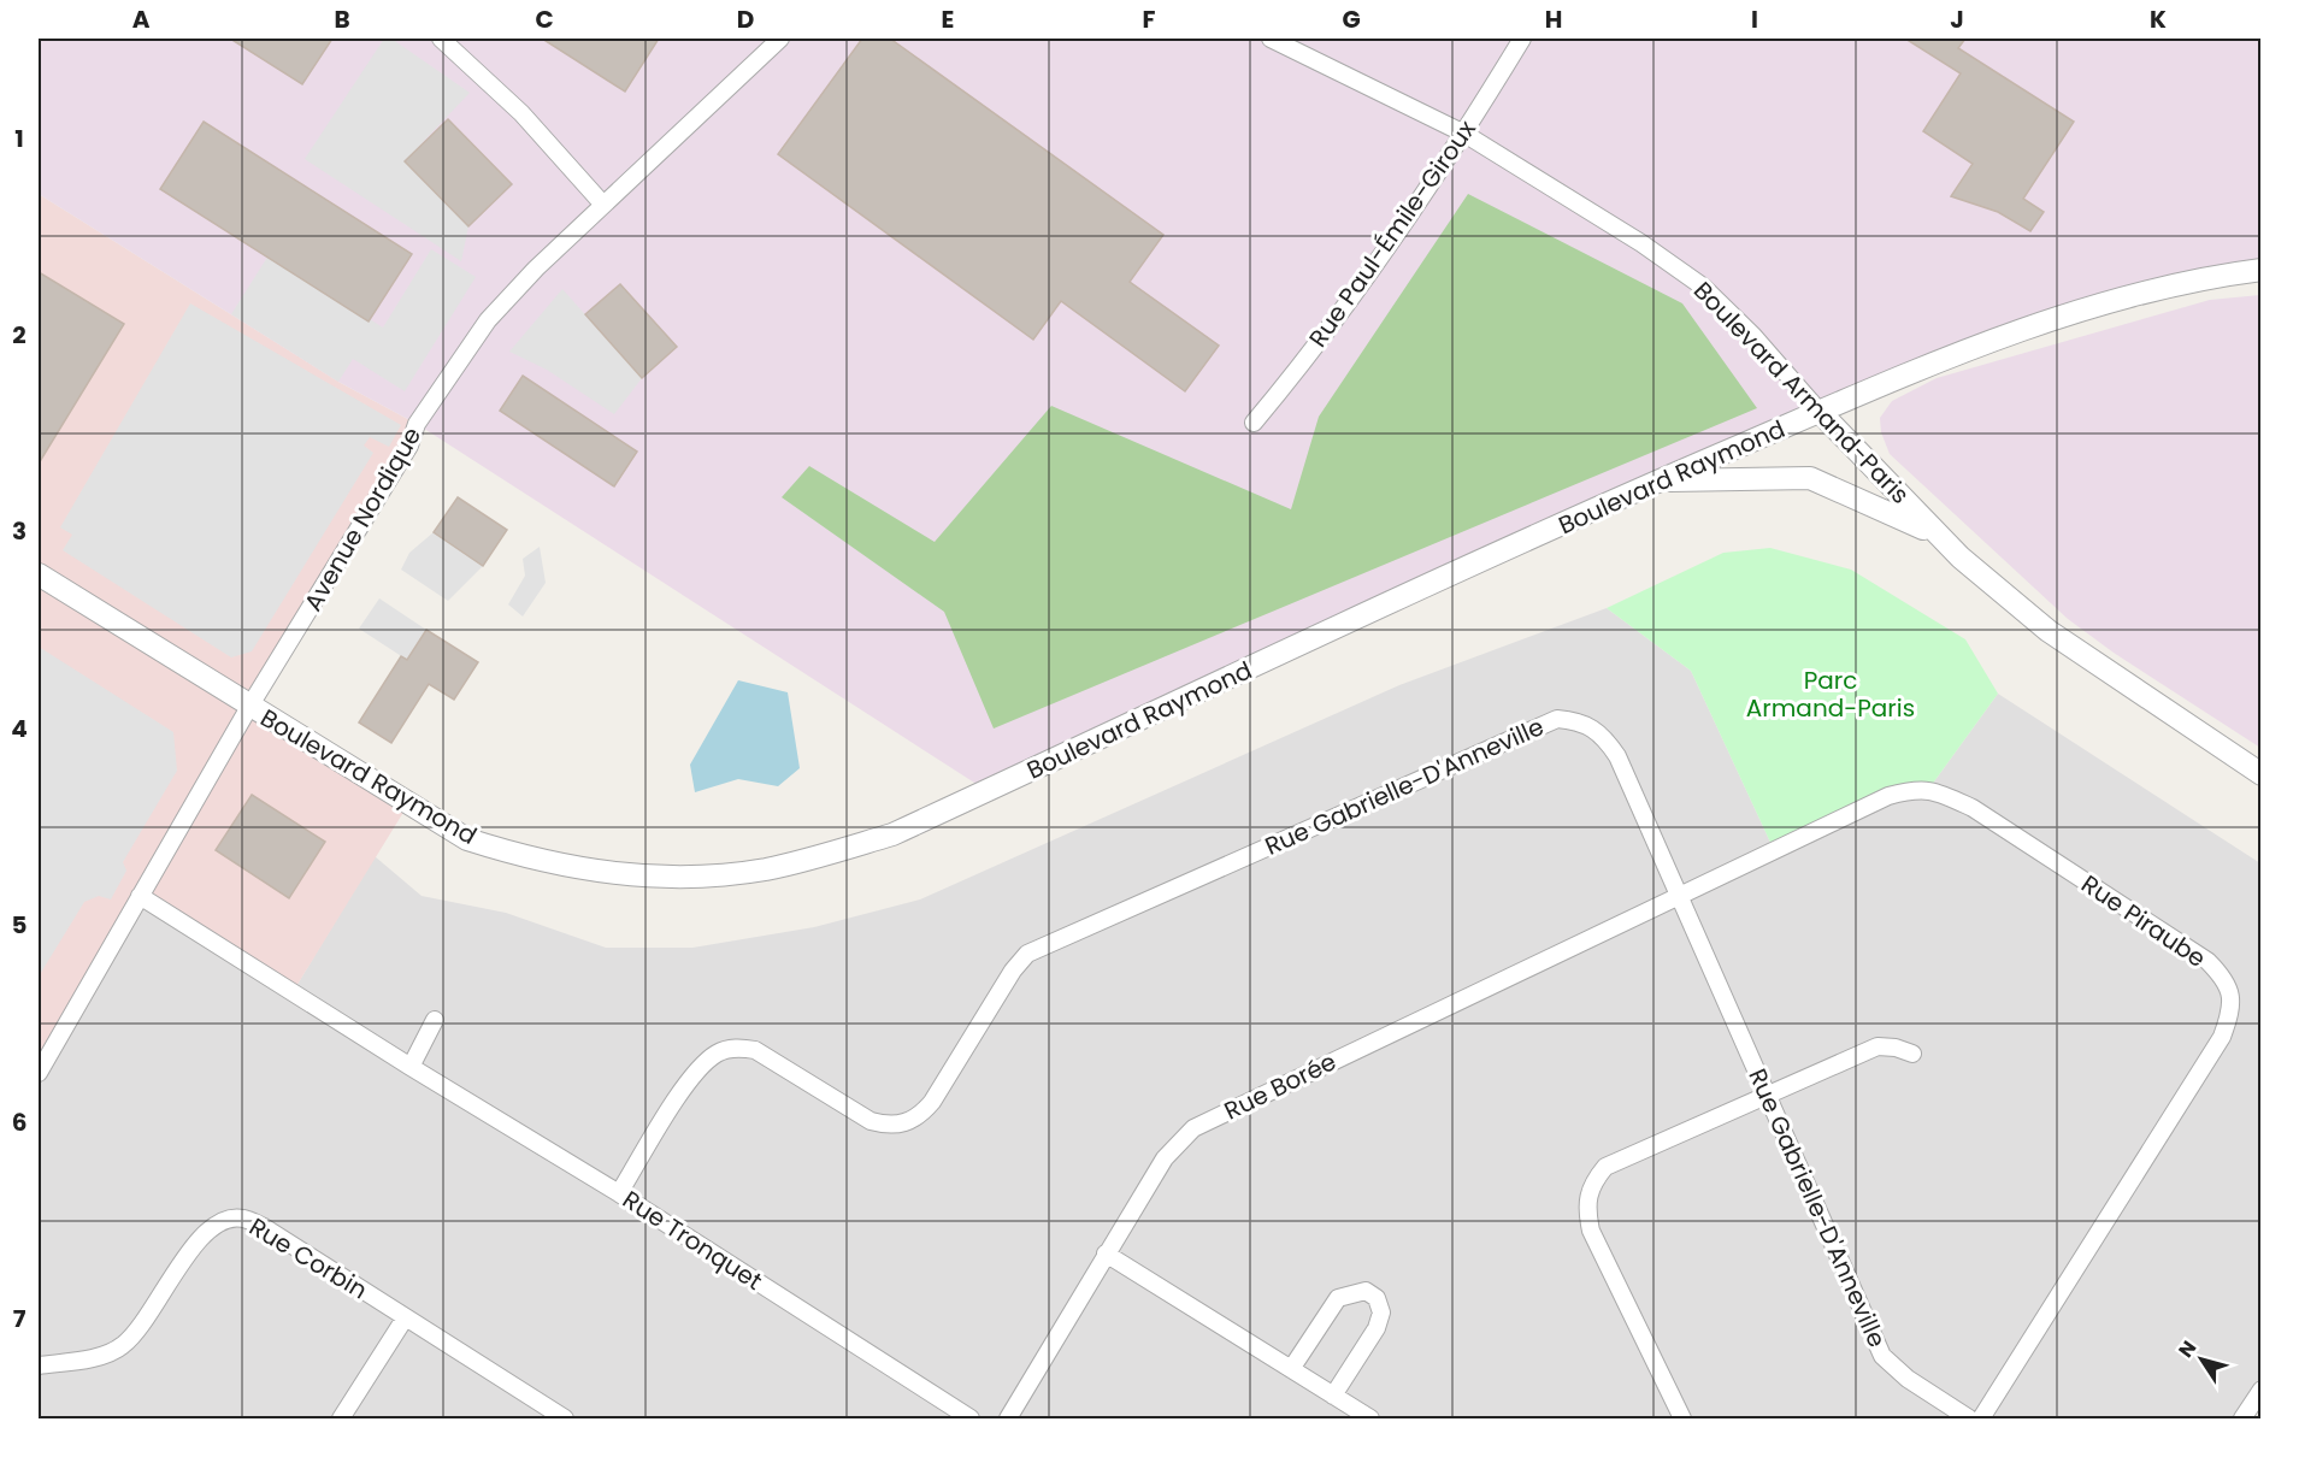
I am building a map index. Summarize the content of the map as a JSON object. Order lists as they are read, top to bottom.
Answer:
{
  "streets": {
    "street": [
      "Rue Paul-Émile-Giroux",
      "Boulevard Armand-Paris",
      "Boulevard Raymond",
      "Avenue Nordique",
      "Rue Gabrielle-D'Anneville",
      "Rue Piraube",
      "Rue Borée",
      "Rue Tronquet",
      "Rue Corbin"
    ]
  },
  "crossings": [
    ["Rue Paul-Émile-Giroux", "Boulevard Armand-Paris"],
    ["Boulevard Armand-Paris", "Boulevard Raymond"],
    ["Boulevard Raymond", "Avenue Nordique"],
    ["Avenue Nordique", "Rue Tronquet"],
    ["Rue Gabrielle-D'Anneville", "Rue Piraube"],
    ["Rue Gabrielle-D'Anneville", "Rue Borée"],
    ["Rue Gabrielle-D'Anneville", "Rue Tronquet"],
    ["Rue Piraube", "Rue Borée"]
  ],
  "parks": ["Parc Armand-Paris"],
  "north": "top left",
  "grid": {
    "columns": [
      "A",
      "B",
      "C",
      "D",
      "E",
      "F",
      "G",
      "H",
      "I",
      "J",
      "K"
    ],
    "rows": [
      "1",
      "2",
      "3",
      "4",
      "5",
      "6",
      "7"
    ]
  }
}
